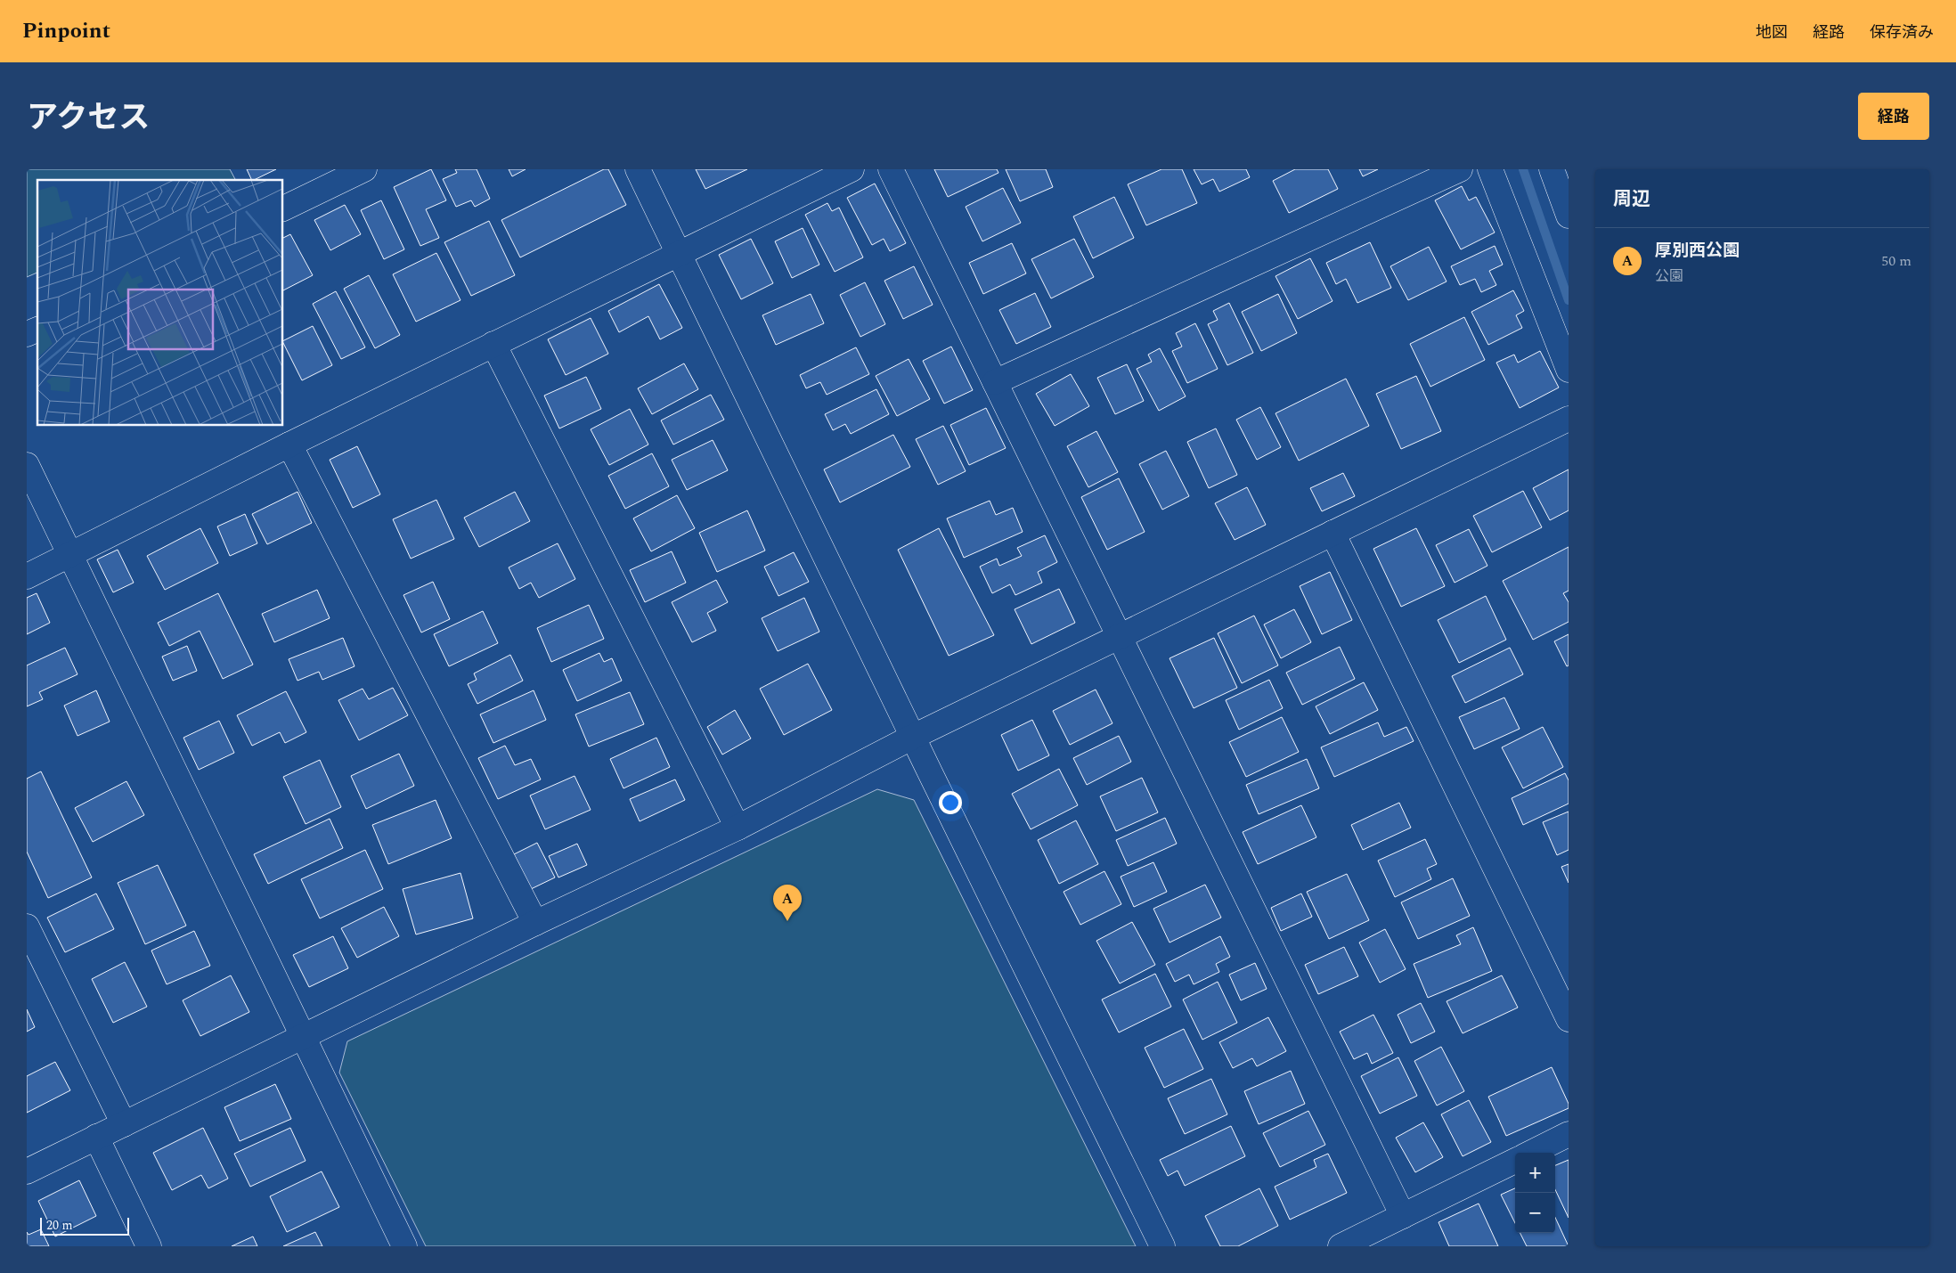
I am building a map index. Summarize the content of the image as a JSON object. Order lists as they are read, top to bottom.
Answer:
{
  "scale_bar": "20 m",
  "page": {
    "header": "Pinpoint",
    "nav": ["地図", "経路", "保存済み"],
    "title": "アクセス",
    "buttons": "経路",
    "heading": "周辺",
    "list": [
      {
        "mark": "A",
        "name": "厚別西公園",
        "note": "公園",
        "value": "50 m"
      }
    ],
    "pins": "A",
    "map_buttons": ["+", "−"],
    "scale": "20 m"
  }
}
